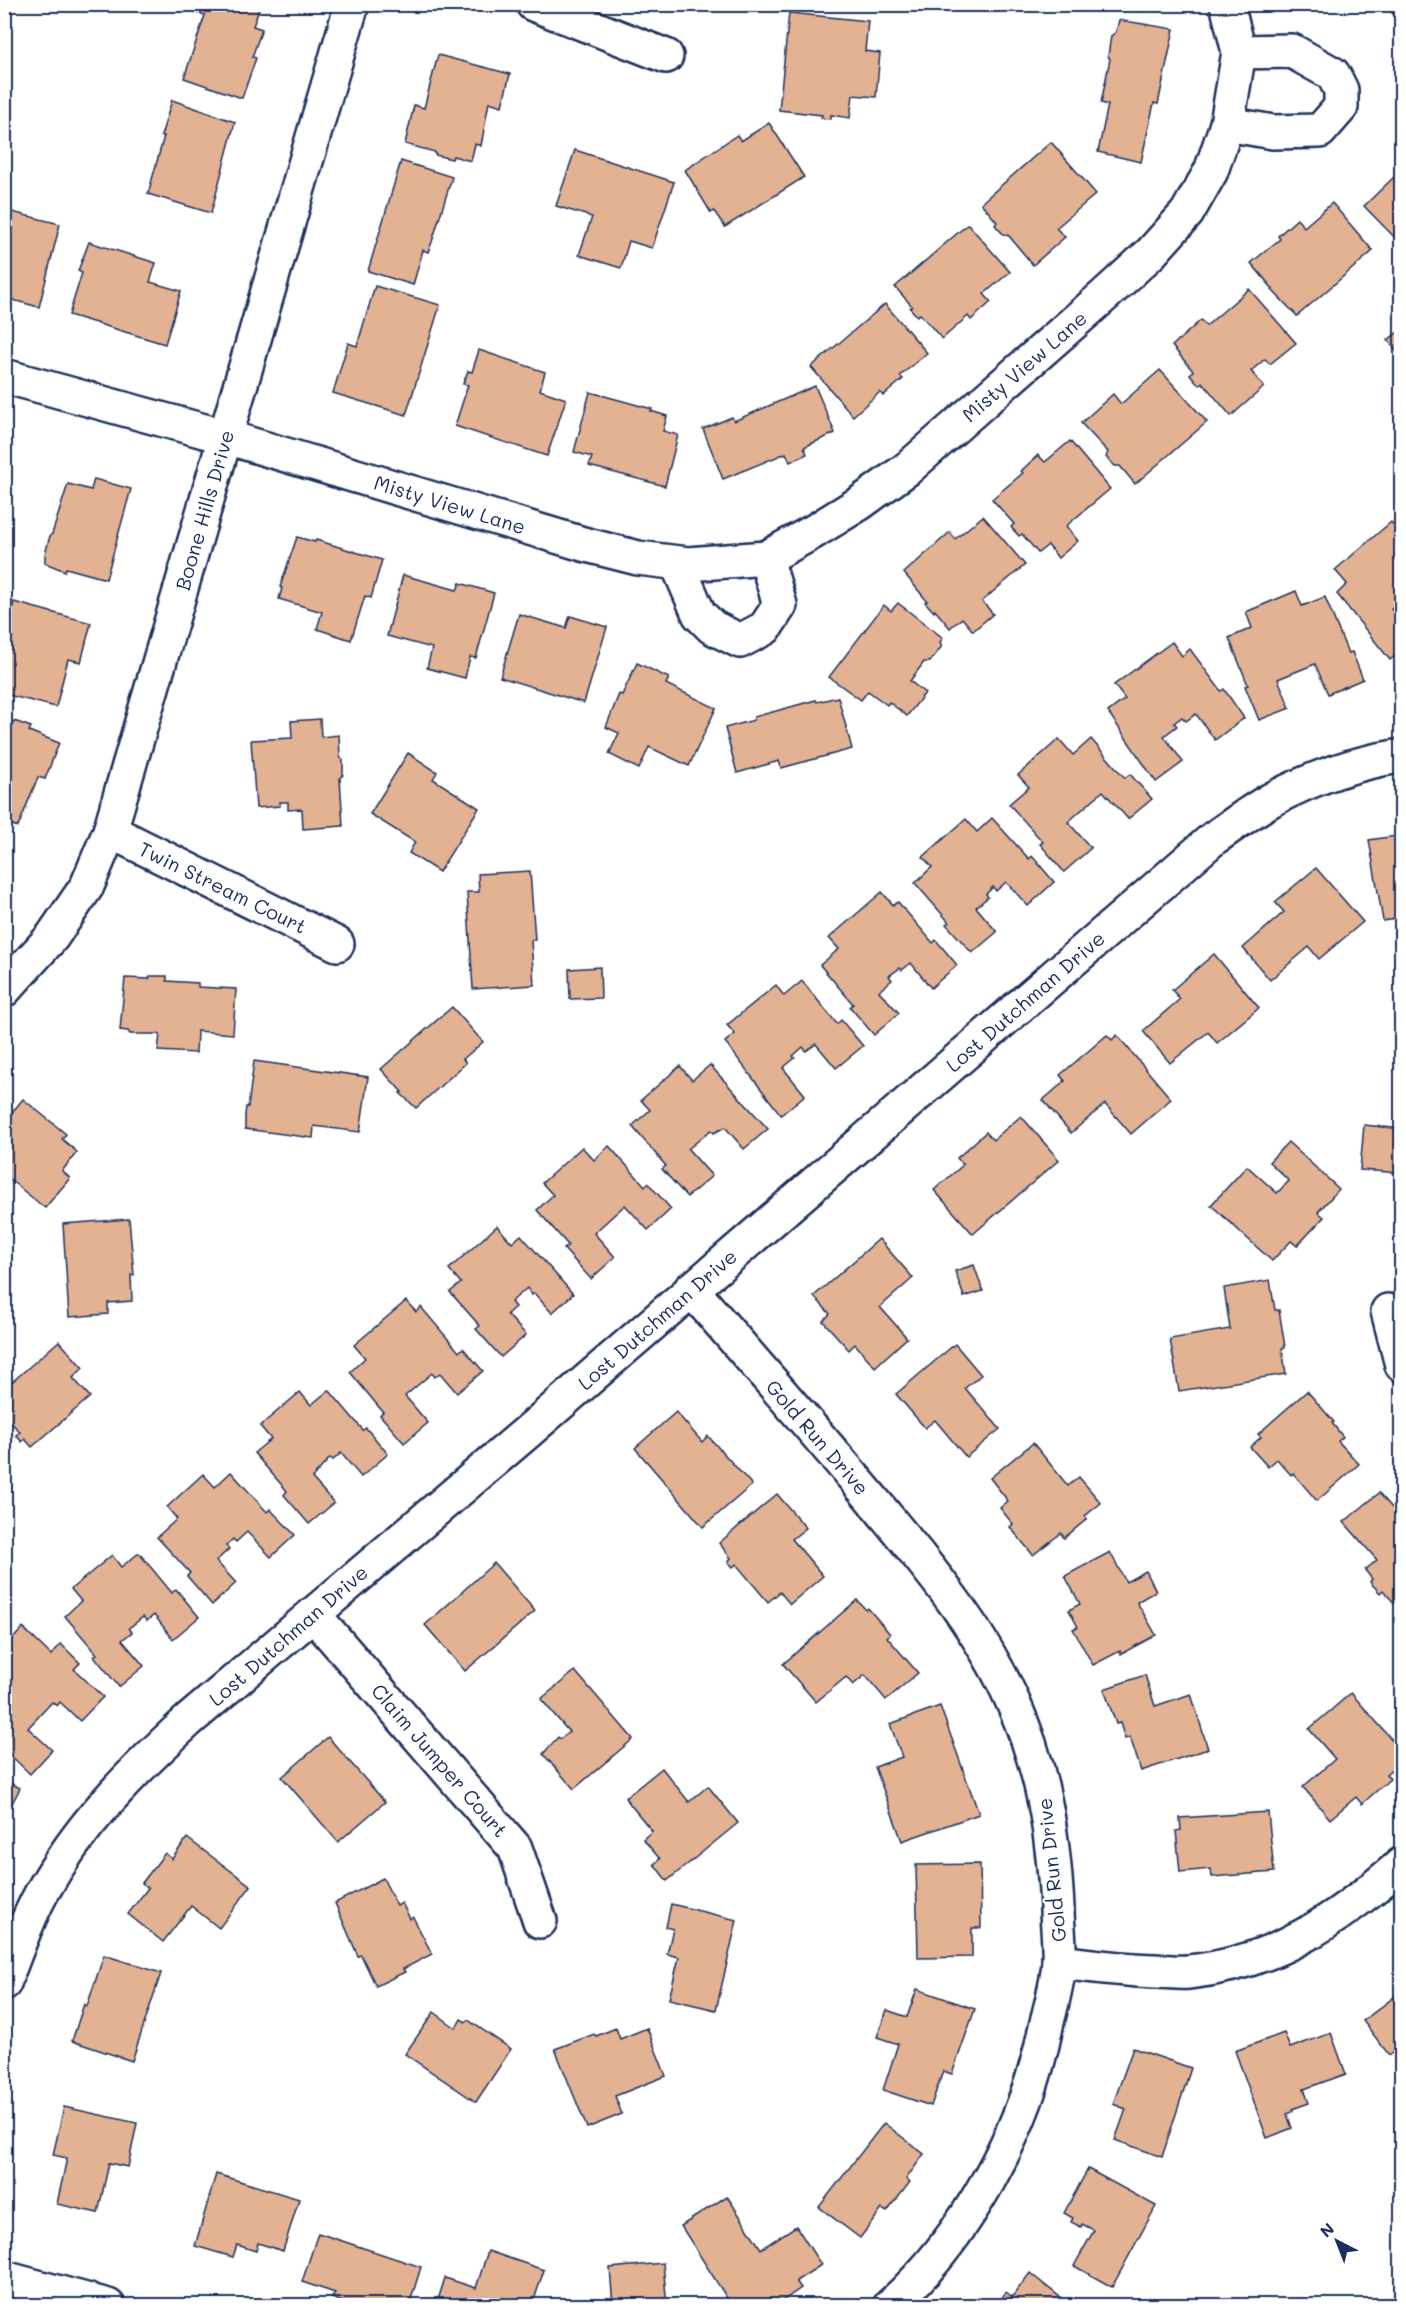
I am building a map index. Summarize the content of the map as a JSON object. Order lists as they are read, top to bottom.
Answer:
{
  "streets": {
    "street": [
      "Misty View Lane",
      "Boone Hills Drive",
      "Twin Stream Court",
      "Lost Dutchman Drive",
      "Gold Run Drive",
      "Claim Jumper Court"
    ]
  },
  "crossings": [
    ["Misty View Lane", "Boone Hills Drive"],
    ["Boone Hills Drive", "Twin Stream Court"],
    ["Lost Dutchman Drive", "Gold Run Drive"],
    ["Lost Dutchman Drive", "Claim Jumper Court"]
  ],
  "north": "top left"
}
